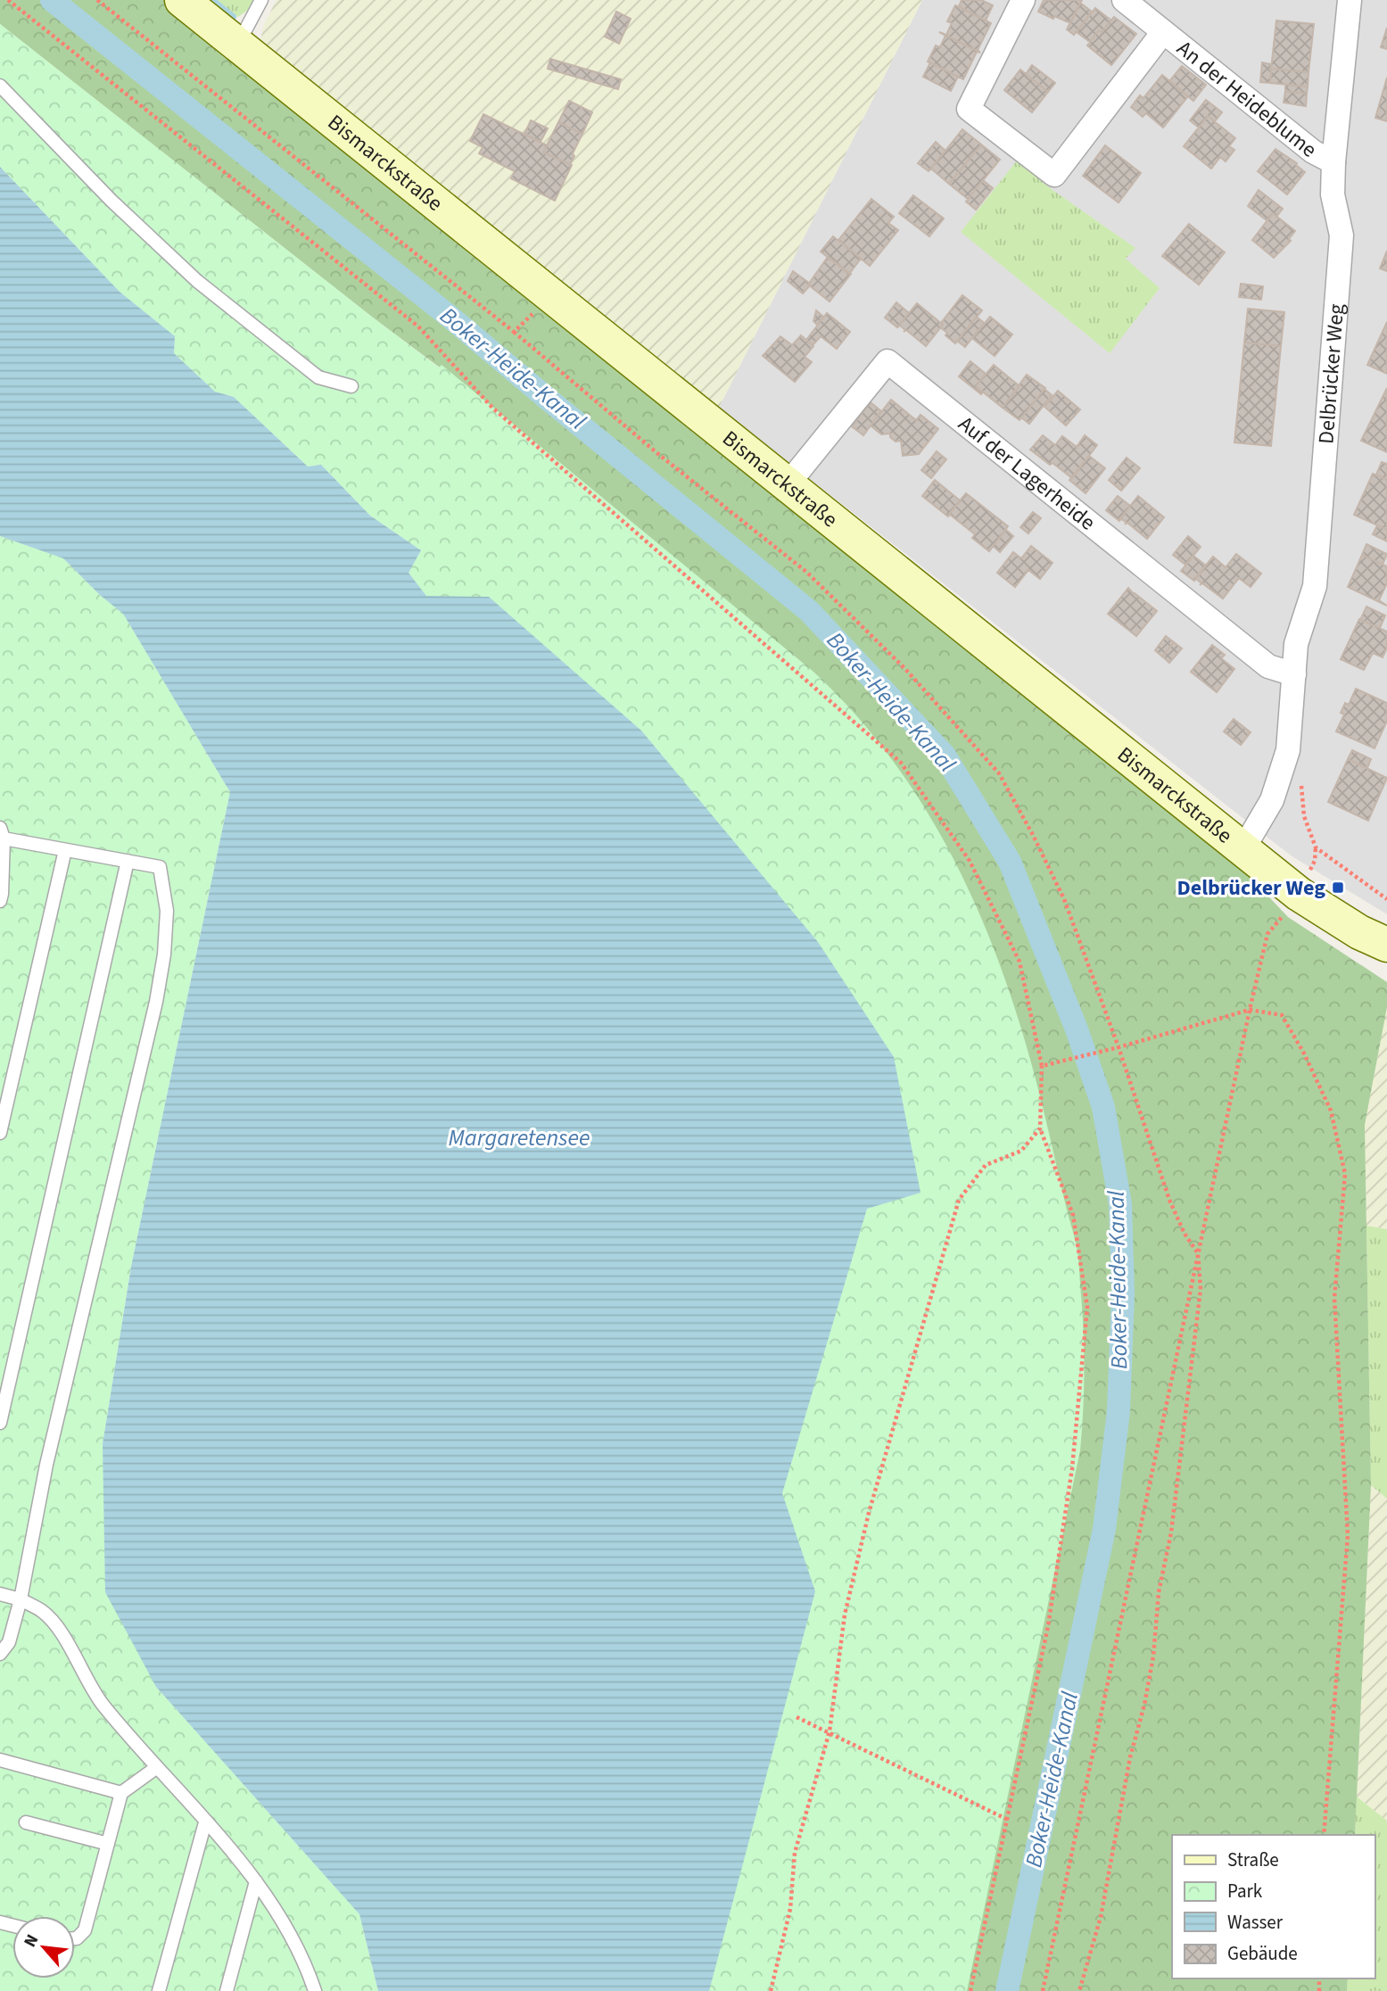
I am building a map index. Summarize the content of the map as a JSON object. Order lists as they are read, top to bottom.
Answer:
{
  "streets": {
    "main road": ["Bismarckstraße"],
    "street": ["An der Heideblume", "Delbrücker Weg", "Auf der Lagerheide"]
  },
  "crossings": [
    ["An der Heideblume", "Delbrücker Weg"],
    ["Bismarckstraße", "Delbrücker Weg"],
    ["Bismarckstraße", "Auf der Lagerheide"],
    ["Delbrücker Weg", "Auf der Lagerheide"]
  ],
  "water": ["Boker-Heide-Kanal", "Margaretensee"],
  "places": {
    "transit": ["Delbrücker Weg"]
  },
  "legend": [
    "Straße",
    "Park",
    "Wasser",
    "Gebäude"
  ],
  "north": "top left"
}
